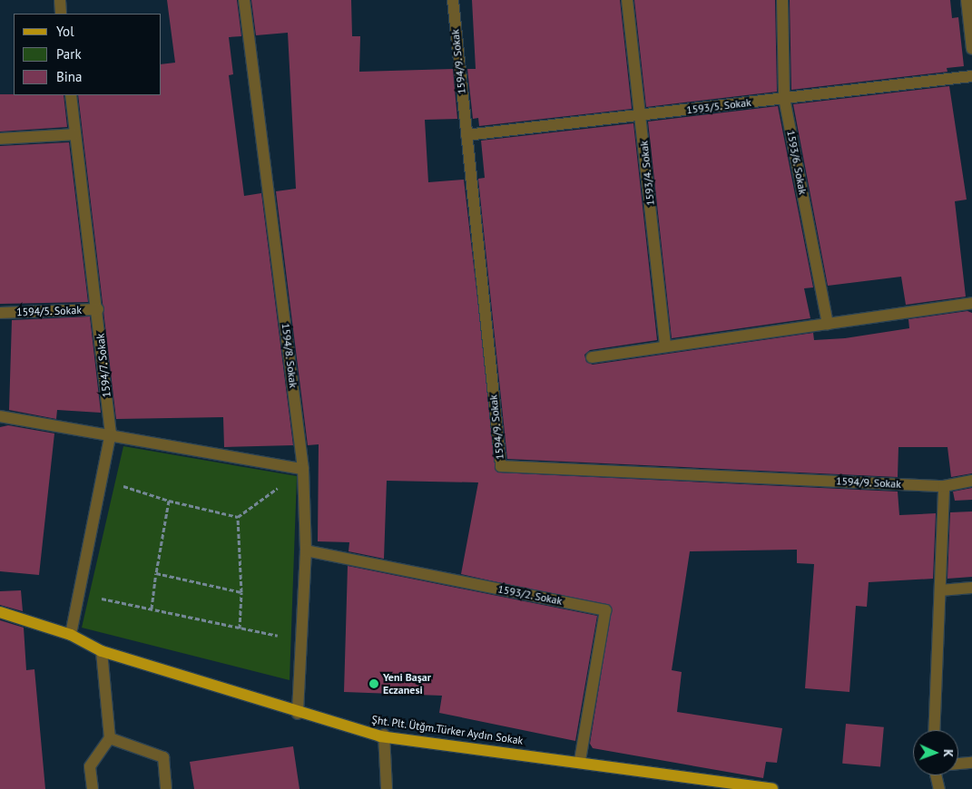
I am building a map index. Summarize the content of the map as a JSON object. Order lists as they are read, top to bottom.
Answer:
{
  "streets": {
    "main road": ["Şht. Plt. Ütğm.Türker Aydın Sokak"],
    "street": [
      "1594/9. Sokak",
      "1593/5. Sokak",
      "1593/6. Sokak",
      "1593/4. Sokak",
      "1594/5. Sokak",
      "1594/8. Sokak",
      "1594/7. Sokak",
      "1593/2. Sokak"
    ]
  },
  "crossings": [
    ["1594/9. Sokak", "1593/5. Sokak"],
    ["1593/5. Sokak", "1593/6. Sokak"],
    ["1593/5. Sokak", "1593/4. Sokak"],
    ["1594/5. Sokak", "1594/7. Sokak"],
    ["1594/8. Sokak", "1593/2. Sokak"],
    ["1594/8. Sokak", "Şht. Plt. Ütğm.Türker Aydın Sokak"],
    ["1594/7. Sokak", "Şht. Plt. Ütğm.Türker Aydın Sokak"],
    ["1593/2. Sokak", "Şht. Plt. Ütğm.Türker Aydın Sokak"]
  ],
  "places": ["Yeni Başar Eczanesi"],
  "legend": ["Yol", "Park", "Bina"],
  "north": "right"
}
